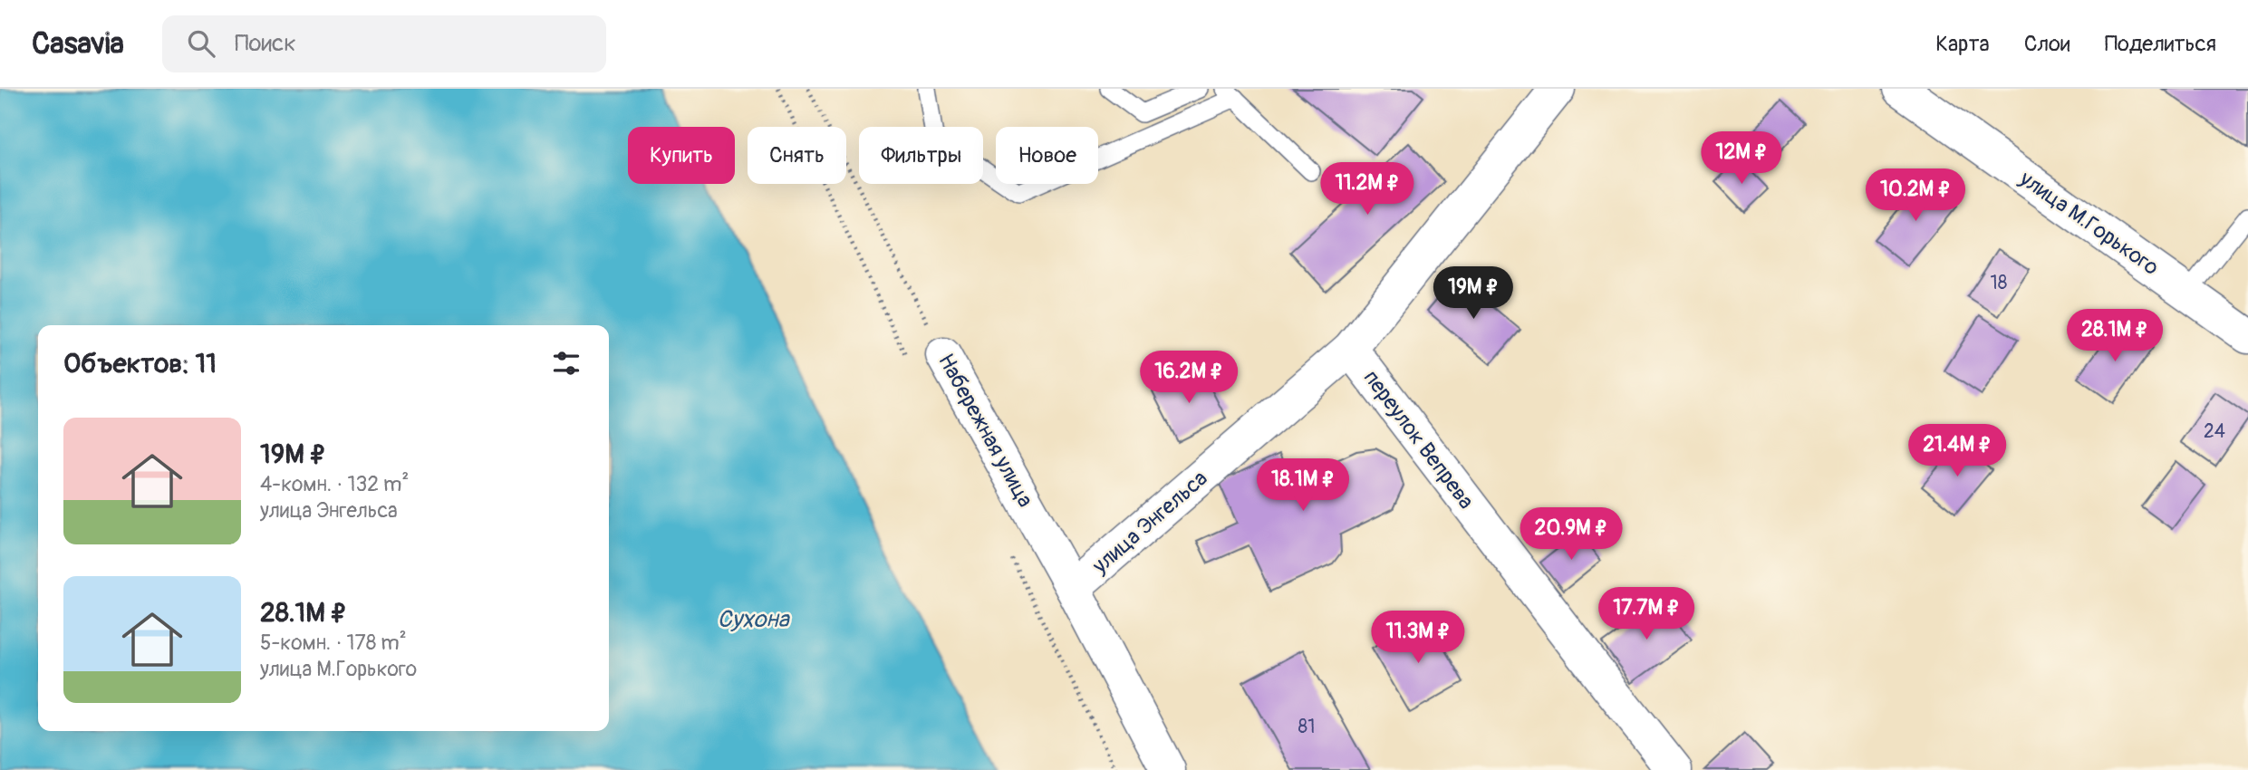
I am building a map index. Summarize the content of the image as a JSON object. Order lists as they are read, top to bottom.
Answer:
{
  "streets": {
    "street": [
      "улица М.Горького",
      "Набережная улица",
      "переулок Вепрева",
      "улица Энгельса"
    ]
  },
  "crossings": [
    ["Набережная улица", "улица Энгельса"],
    ["переулок Вепрева", "улица Энгельса"]
  ],
  "water": ["Сухона"],
  "house_numbers": ["18", "24", "81"],
  "page": {
    "header": "Casavia",
    "search": "Поиск",
    "nav": ["Карта", "Слои", "Поделиться"],
    "chip": [
      "Купить",
      "Снять",
      "Фильтры",
      "Новое"
    ],
    "price": [
      "12M ₽",
      "11.2M ₽",
      "10.2M ₽",
      "19M ₽",
      "28.1M ₽",
      "16.2M ₽",
      "21.4M ₽",
      "18.1M ₽",
      "20.9M ₽",
      "17.7M ₽",
      "11.3M ₽"
    ],
    "heading": "Объектов: 11",
    "list": [
      {
        "name": "19M ₽",
        "note": "4-комн. · 132 m² · улица Энгельса"
      },
      {
        "name": "28.1M ₽",
        "note": "5-комн. · 178 m² · улица М.Горького"
      }
    ]
  }
}
